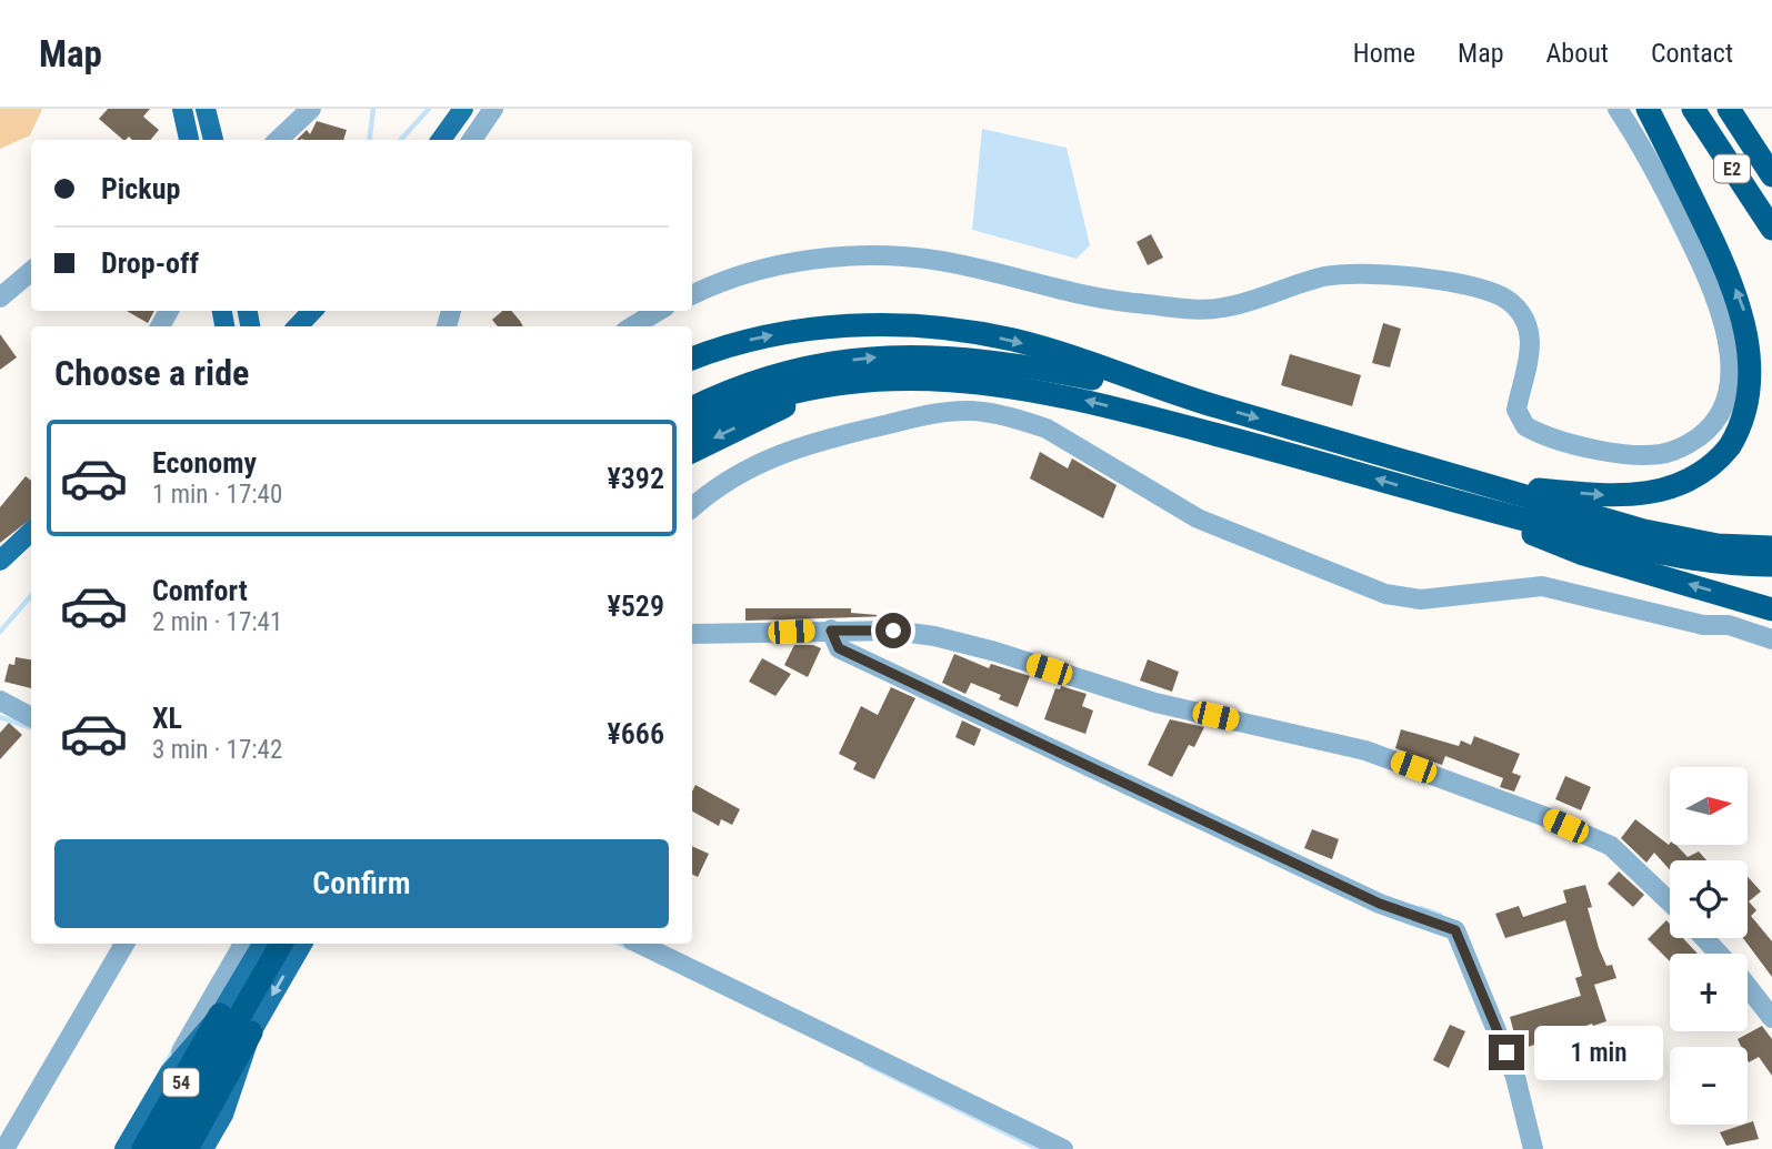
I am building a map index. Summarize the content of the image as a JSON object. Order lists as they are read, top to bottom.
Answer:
{
  "streets": {
    "highway": ["E2", "54"]
  },
  "north": "right",
  "page": {
    "header": "Map",
    "nav": [
      "Home",
      "Map",
      "About",
      "Contact"
    ],
    "banner": ["Pickup", "Drop-off"],
    "heading": "Choose a ride",
    "list": [
      {
        "name": "Economy",
        "note": "1 min · 17:40",
        "value": "¥392"
      },
      {
        "name": "Comfort",
        "note": "2 min · 17:41",
        "value": "¥529"
      },
      {
        "name": "XL",
        "note": "3 min · 17:42",
        "value": "¥666"
      }
    ],
    "map_buttons": ["+", "−"],
    "buttons": "Confirm",
    "bubble": "1 min"
  }
}
